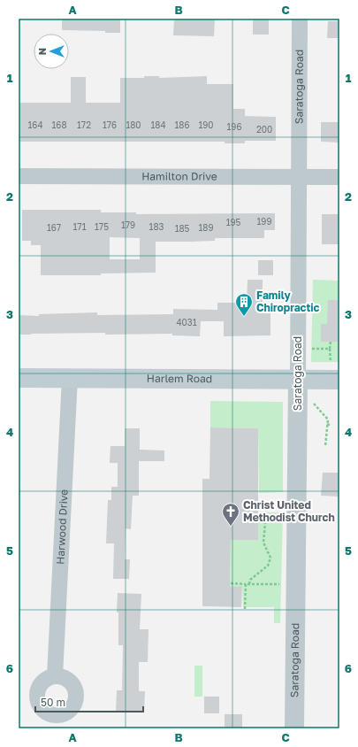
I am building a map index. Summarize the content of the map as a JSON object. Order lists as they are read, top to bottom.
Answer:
{
  "streets": {
    "main road": ["Harlem Road"],
    "street": ["Saratoga Road", "Hamilton Drive", "Harwood Drive"]
  },
  "crossings": [
    ["Saratoga Road", "Hamilton Drive"],
    ["Saratoga Road", "Harlem Road"],
    ["Harlem Road", "Harwood Drive"]
  ],
  "places": {
    "building": ["Family Chiropractic"],
    "church": ["Christ United Methodist Church"]
  },
  "house_numbers": [
    "164",
    "168",
    "172",
    "176",
    "180",
    "184",
    "186",
    "190",
    "196",
    "200",
    "199",
    "195",
    "179",
    "171",
    "175",
    "183",
    "167",
    "189",
    "185",
    "4031"
  ],
  "scale_bar": "50 m",
  "north": "left",
  "grid": {
    "columns": ["A", "B", "C"],
    "rows": [
      "1",
      "2",
      "3",
      "4",
      "5",
      "6"
    ]
  }
}
